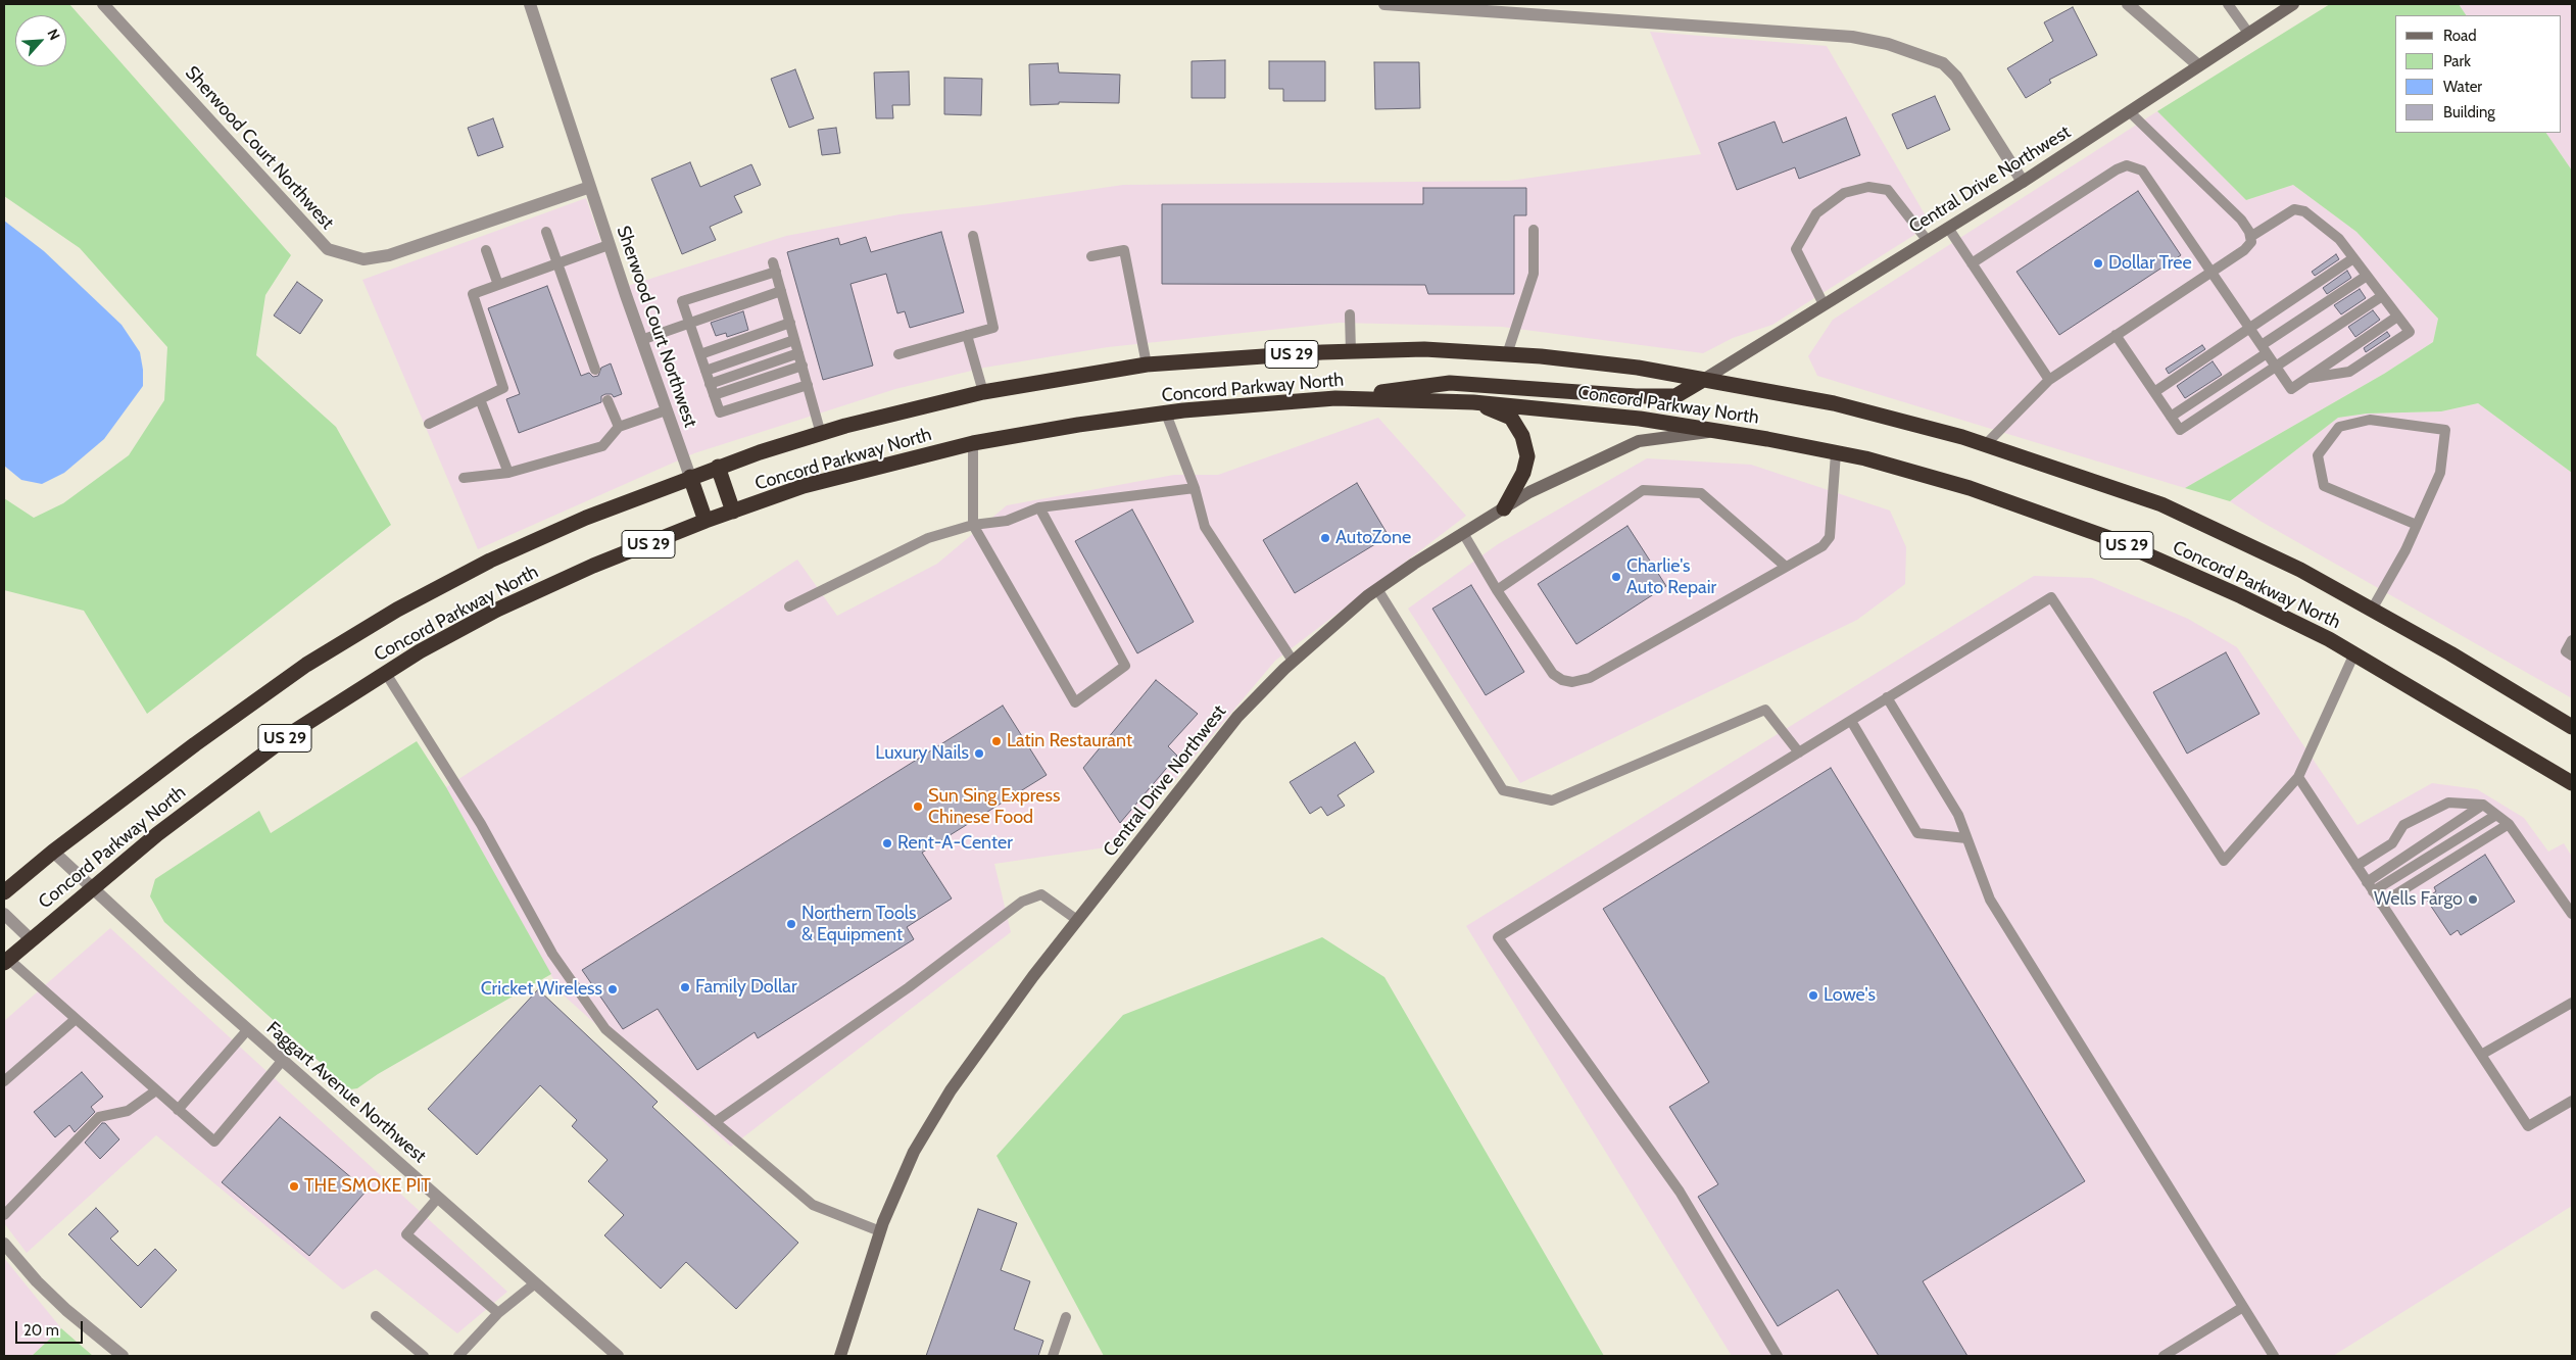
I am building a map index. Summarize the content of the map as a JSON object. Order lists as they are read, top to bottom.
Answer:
{
  "streets": {
    "highway": ["US 29", "Concord Parkway North"],
    "street": ["Sherwood Court Northwest", "Central Drive Northwest", "Faggart Avenue Northwest"]
  },
  "crossings": [
    ["Sherwood Court Northwest", "Concord Parkway North"],
    ["Central Drive Northwest", "Concord Parkway North"],
    ["Concord Parkway North", "Faggart Avenue Northwest"]
  ],
  "places": [
    "Dollar Tree",
    "AutoZone",
    "Charlie's Auto Repair",
    "Latin Restaurant",
    "Luxury Nails",
    "Sun Sing Express Chinese Food",
    "Rent-A-Center",
    "Wells Fargo",
    "Northern Tools & Equipment",
    "Family Dollar",
    "Cricket Wireless",
    "Lowe's",
    "THE SMOKE PIT"
  ],
  "legend": [
    "Road",
    "Park",
    "Water",
    "Building"
  ],
  "scale_bar": "20 m",
  "north": "top right"
}
